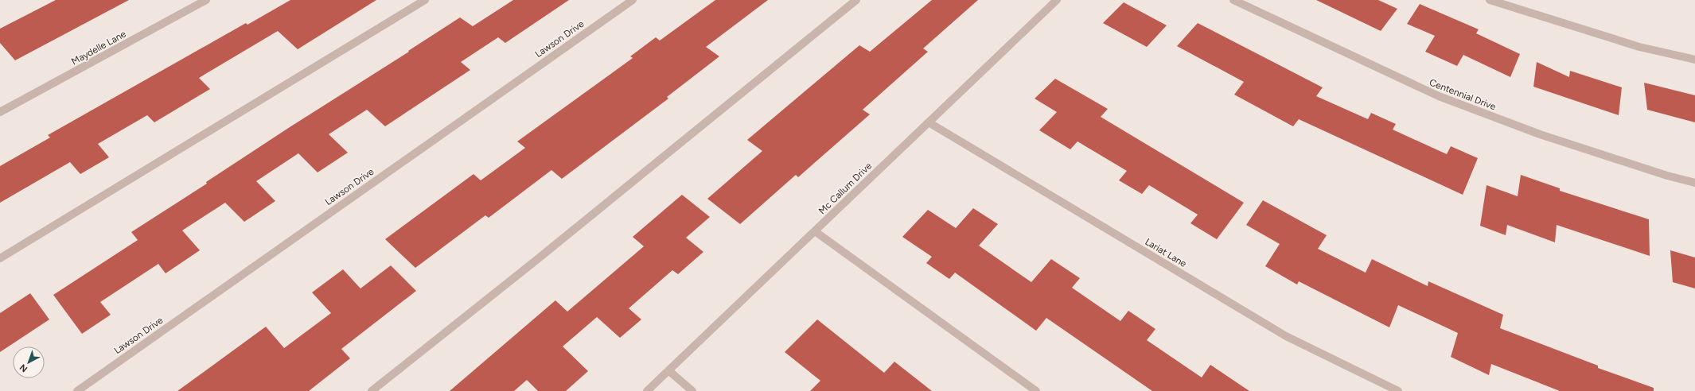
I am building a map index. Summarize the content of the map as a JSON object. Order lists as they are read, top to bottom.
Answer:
{
  "streets": {
    "street": [
      "Lawson Drive",
      "Maydelle Lane",
      "Centennial Drive",
      "Mc Callum Drive",
      "Lariat Lane"
    ]
  },
  "crossings": [
    ["Mc Callum Drive", "Lariat Lane"]
  ],
  "north": "bottom left"
}
